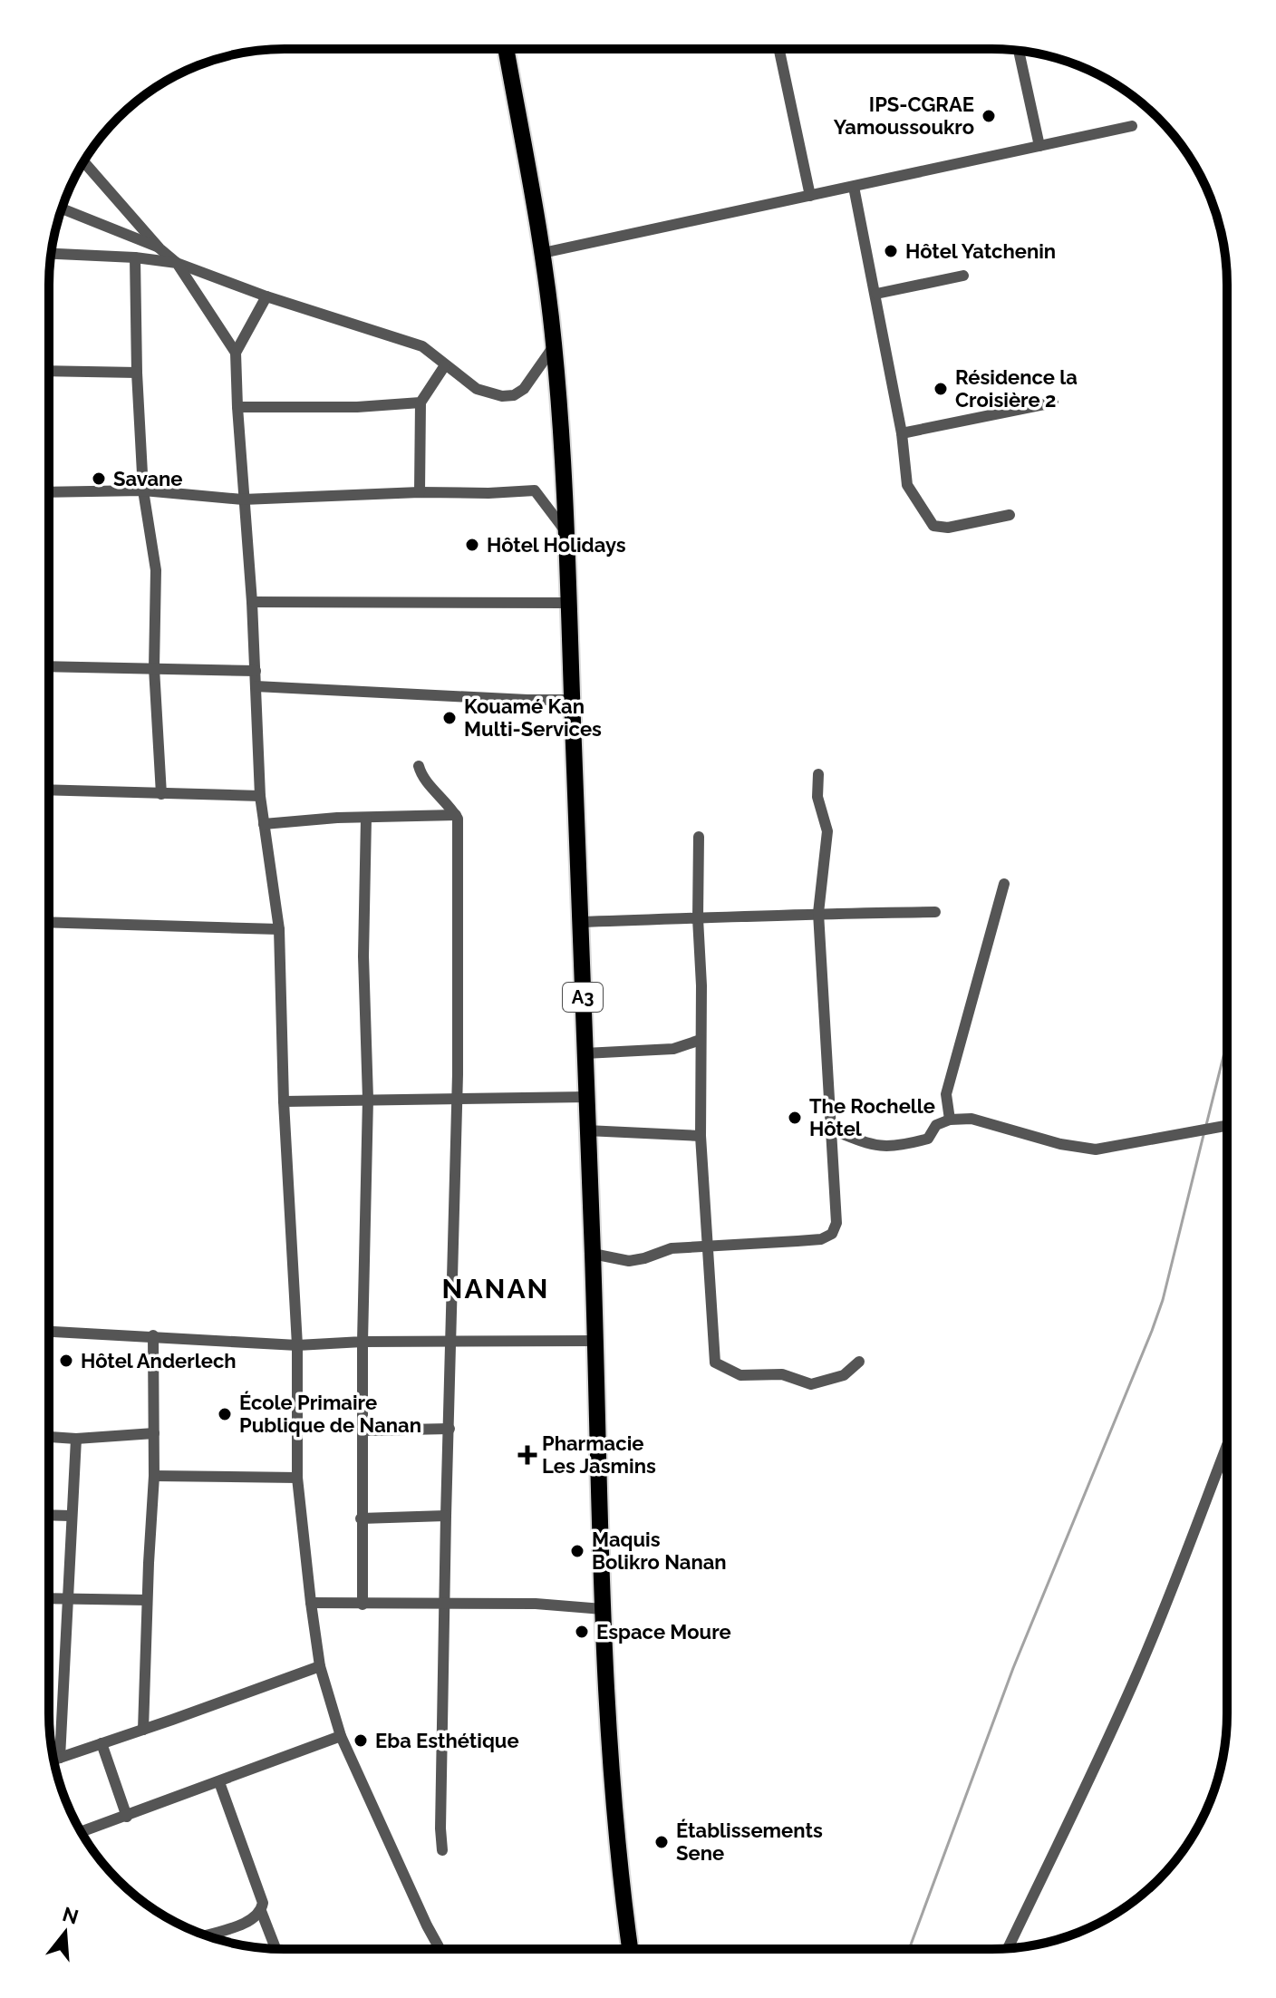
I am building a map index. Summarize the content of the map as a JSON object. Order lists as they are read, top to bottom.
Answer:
{
  "streets": {
    "highway": ["A3"]
  },
  "districts": ["NANAN"],
  "places": {
    "other": [
      "IPS-CGRAE Yamoussoukro",
      "Hôtel Yatchenin",
      "Résidence la Croisière 2",
      "Savane",
      "Hôtel Holidays",
      "Kouamé Kan Multi-Services",
      "The Rochelle Hôtel",
      "Hôtel Anderlech",
      "École Primaire Publique de Nanan",
      "Maquis Bolikro Nanan",
      "Espace Moure",
      "Eba Esthétique",
      "Établissements Sene"
    ],
    "health": ["Pharmacie Les Jasmins"]
  },
  "north": "top"
}
